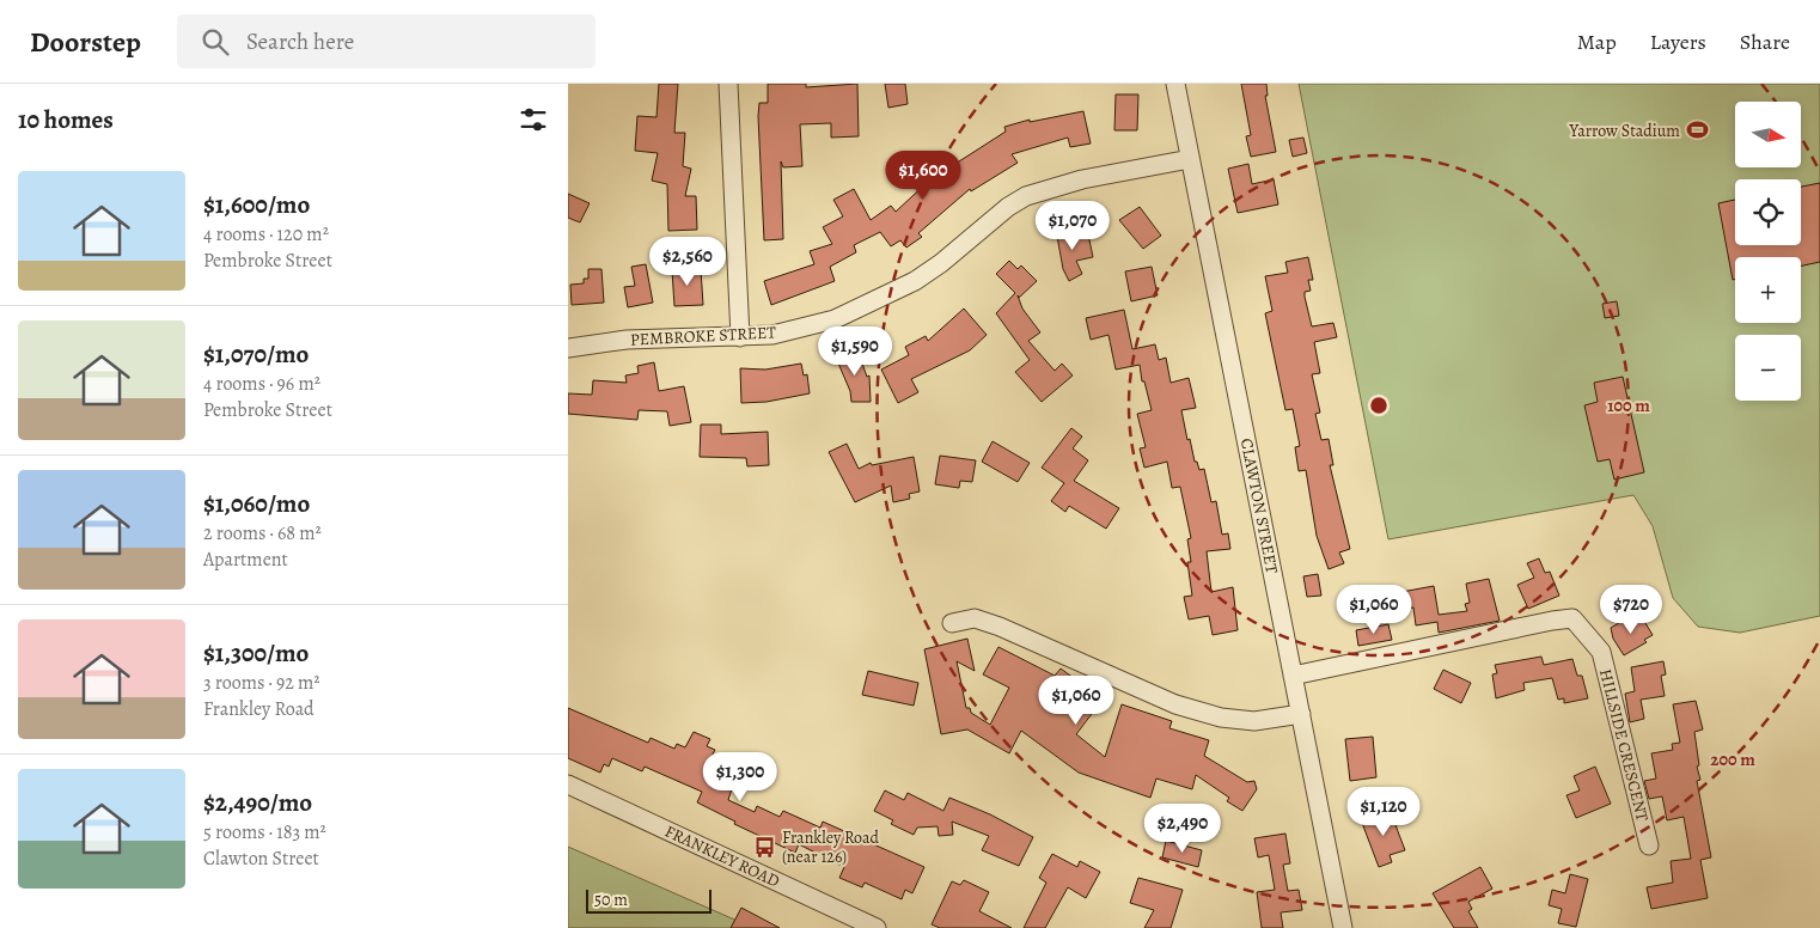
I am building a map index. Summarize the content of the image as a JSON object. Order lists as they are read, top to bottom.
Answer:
{
  "streets": {
    "street": [
      "PEMBROKE STREET",
      "CLAWTON STREET",
      "HILLSIDE CRESCENT",
      "FRANKLEY ROAD"
    ]
  },
  "crossings": [
    ["PEMBROKE STREET", "CLAWTON STREET"],
    ["CLAWTON STREET", "HILLSIDE CRESCENT"]
  ],
  "places": {
    "sports": ["Yarrow Stadium"],
    "bus stop": ["Frankley Road (near 126)"]
  },
  "scale_bar": "50 m",
  "north": "right",
  "page": {
    "header": "Doorstep",
    "search": "Search here",
    "nav": ["Map", "Layers", "Share"],
    "heading": "10 homes",
    "map_buttons": ["+", "−"],
    "price": [
      "$1,600",
      "$1,070",
      "$2,560",
      "$1,590",
      "$1,060",
      "$720",
      "$1,060",
      "$1,300",
      "$1,120",
      "$2,490"
    ],
    "list": [
      {
        "name": "$1,600/mo",
        "note": "4 rooms · 120 m² · Pembroke Street"
      },
      {
        "name": "$1,070/mo",
        "note": "4 rooms · 96 m² · Pembroke Street"
      },
      {
        "name": "$1,060/mo",
        "note": "2 rooms · 68 m² · Apartment"
      },
      {
        "name": "$1,300/mo",
        "note": "3 rooms · 92 m² · Frankley Road"
      },
      {
        "name": "$2,490/mo",
        "note": "5 rooms · 183 m² · Clawton Street"
      }
    ],
    "scale": "50 m"
  },
  "rings": ["100 m", "200 m"]
}
